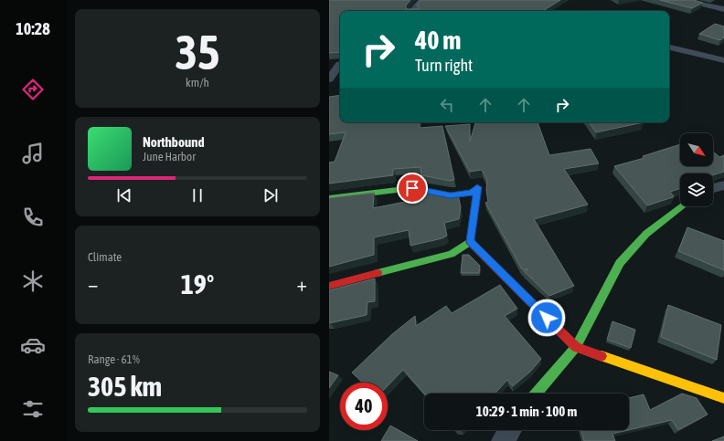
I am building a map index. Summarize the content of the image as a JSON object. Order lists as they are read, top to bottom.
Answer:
{
  "north": "bottom right",
  "page": {
    "tabs": "10:28",
    "tile": [
      ["35", "km/h"],
      "Climate",
      ["Range · 61%", "305 km"]
    ],
    "turn": ["40 m", "Turn right"],
    "song": ["Northbound", "June Harbor"],
    "heat": ["−", "19°", "+"],
    "limit": "40",
    "trip": "10:29 · 1 min · 100 m"
  }
}
